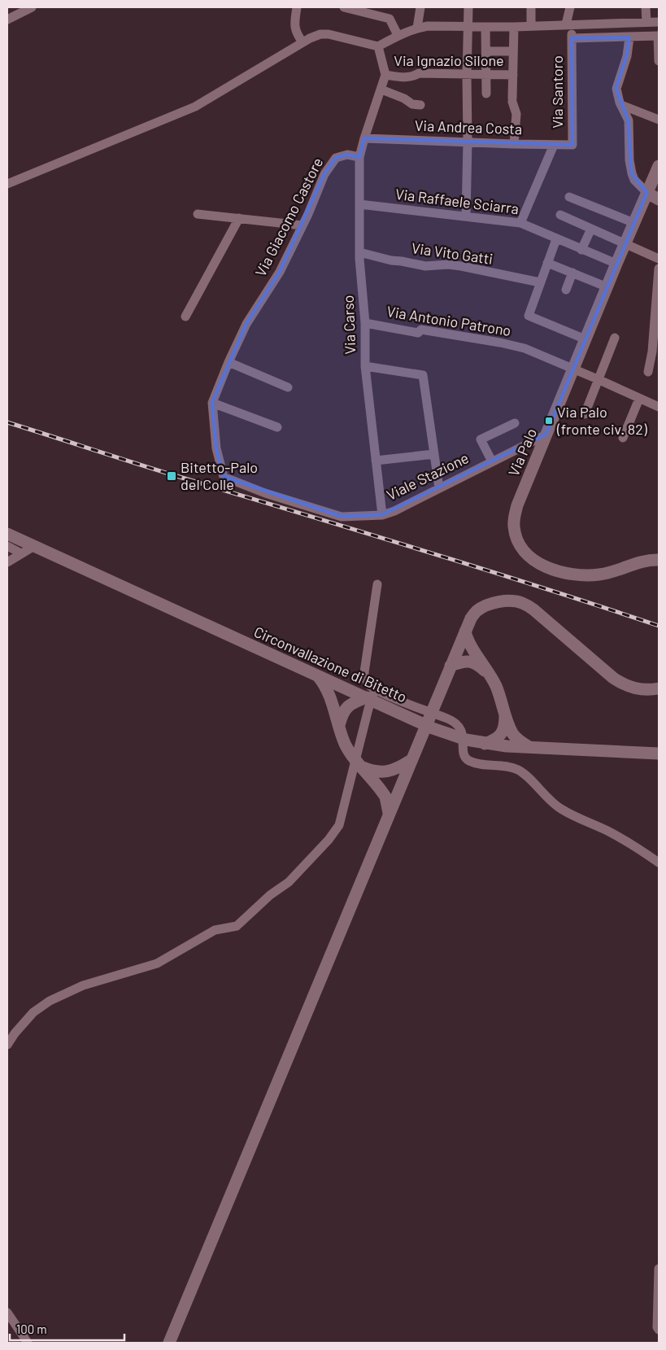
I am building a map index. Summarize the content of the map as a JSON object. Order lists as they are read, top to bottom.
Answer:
{
  "streets": {
    "main road": ["Via Palo", "Circonvallazione di Bitetto"],
    "street": [
      "Via Ignazio Silone",
      "Via Santoro",
      "Via Andrea Costa",
      "Via Raffaele Sciarra",
      "Via Giacomo Castore",
      "Via Vito Gatti",
      "Via Antonio Patrono",
      "Via Carso",
      "Viale Stazione"
    ]
  },
  "crossings": [
    ["Via Santoro", "Via Andrea Costa"],
    ["Via Raffaele Sciarra", "Via Carso"],
    ["Via Raffaele Sciarra", "Via Palo"],
    ["Via Giacomo Castore", "Via Carso"],
    ["Via Giacomo Castore", "Viale Stazione"],
    ["Via Vito Gatti", "Via Carso"],
    ["Via Antonio Patrono", "Via Carso"],
    ["Via Antonio Patrono", "Via Palo"],
    ["Via Carso", "Viale Stazione"],
    ["Via Palo", "Viale Stazione"]
  ],
  "places": {
    "transit": ["Via Palo (fronte civ. 82)", "Bitetto-Palo del Colle"]
  },
  "scale_bar": "100 m"
}
